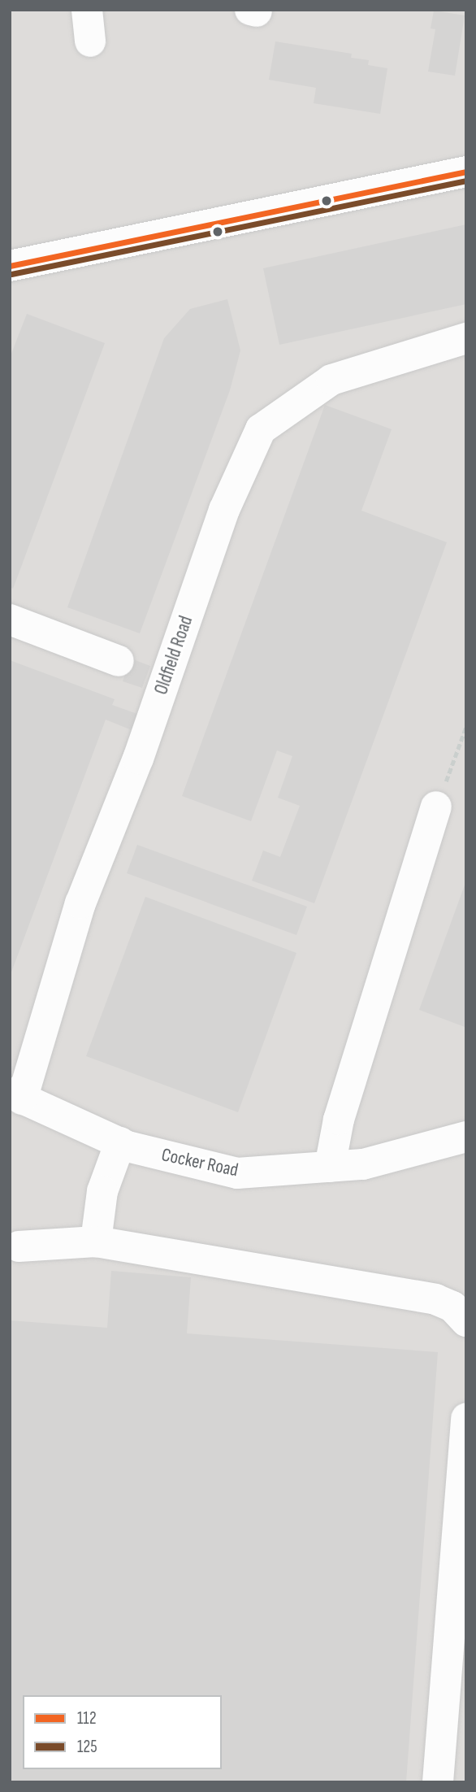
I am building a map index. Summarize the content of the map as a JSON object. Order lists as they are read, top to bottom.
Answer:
{
  "streets": {
    "street": ["Oldfield Road", "Cocker Road"]
  },
  "crossings": [
    ["Oldfield Road", "Cocker Road"]
  ],
  "lines": ["transit line 112", "transit line 125"],
  "legend": ["112", "125"]
}
